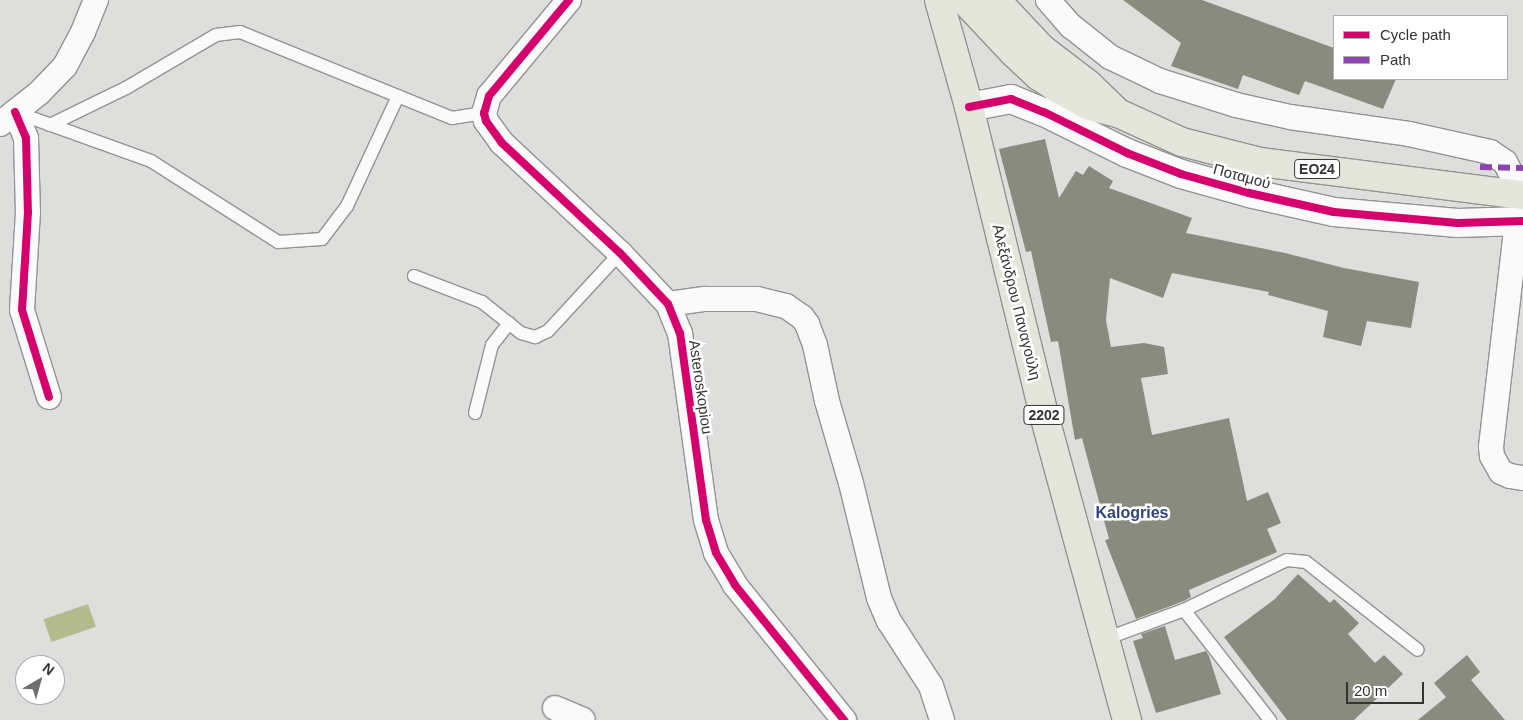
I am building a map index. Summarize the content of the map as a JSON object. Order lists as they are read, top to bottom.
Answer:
{
  "streets": {
    "main road": ["ΕΟ24", "Αλεξάνδρου Παναγούλη", "2202"],
    "street": ["Ποταμού", "Asteroskopiou"]
  },
  "crossings": [
    ["Ποταμού", "Αλεξάνδρου Παναγούλη"]
  ],
  "districts": ["Kalogries"],
  "legend": ["Cycle path", "Path"],
  "scale_bar": "20 m",
  "north": "top right"
}
